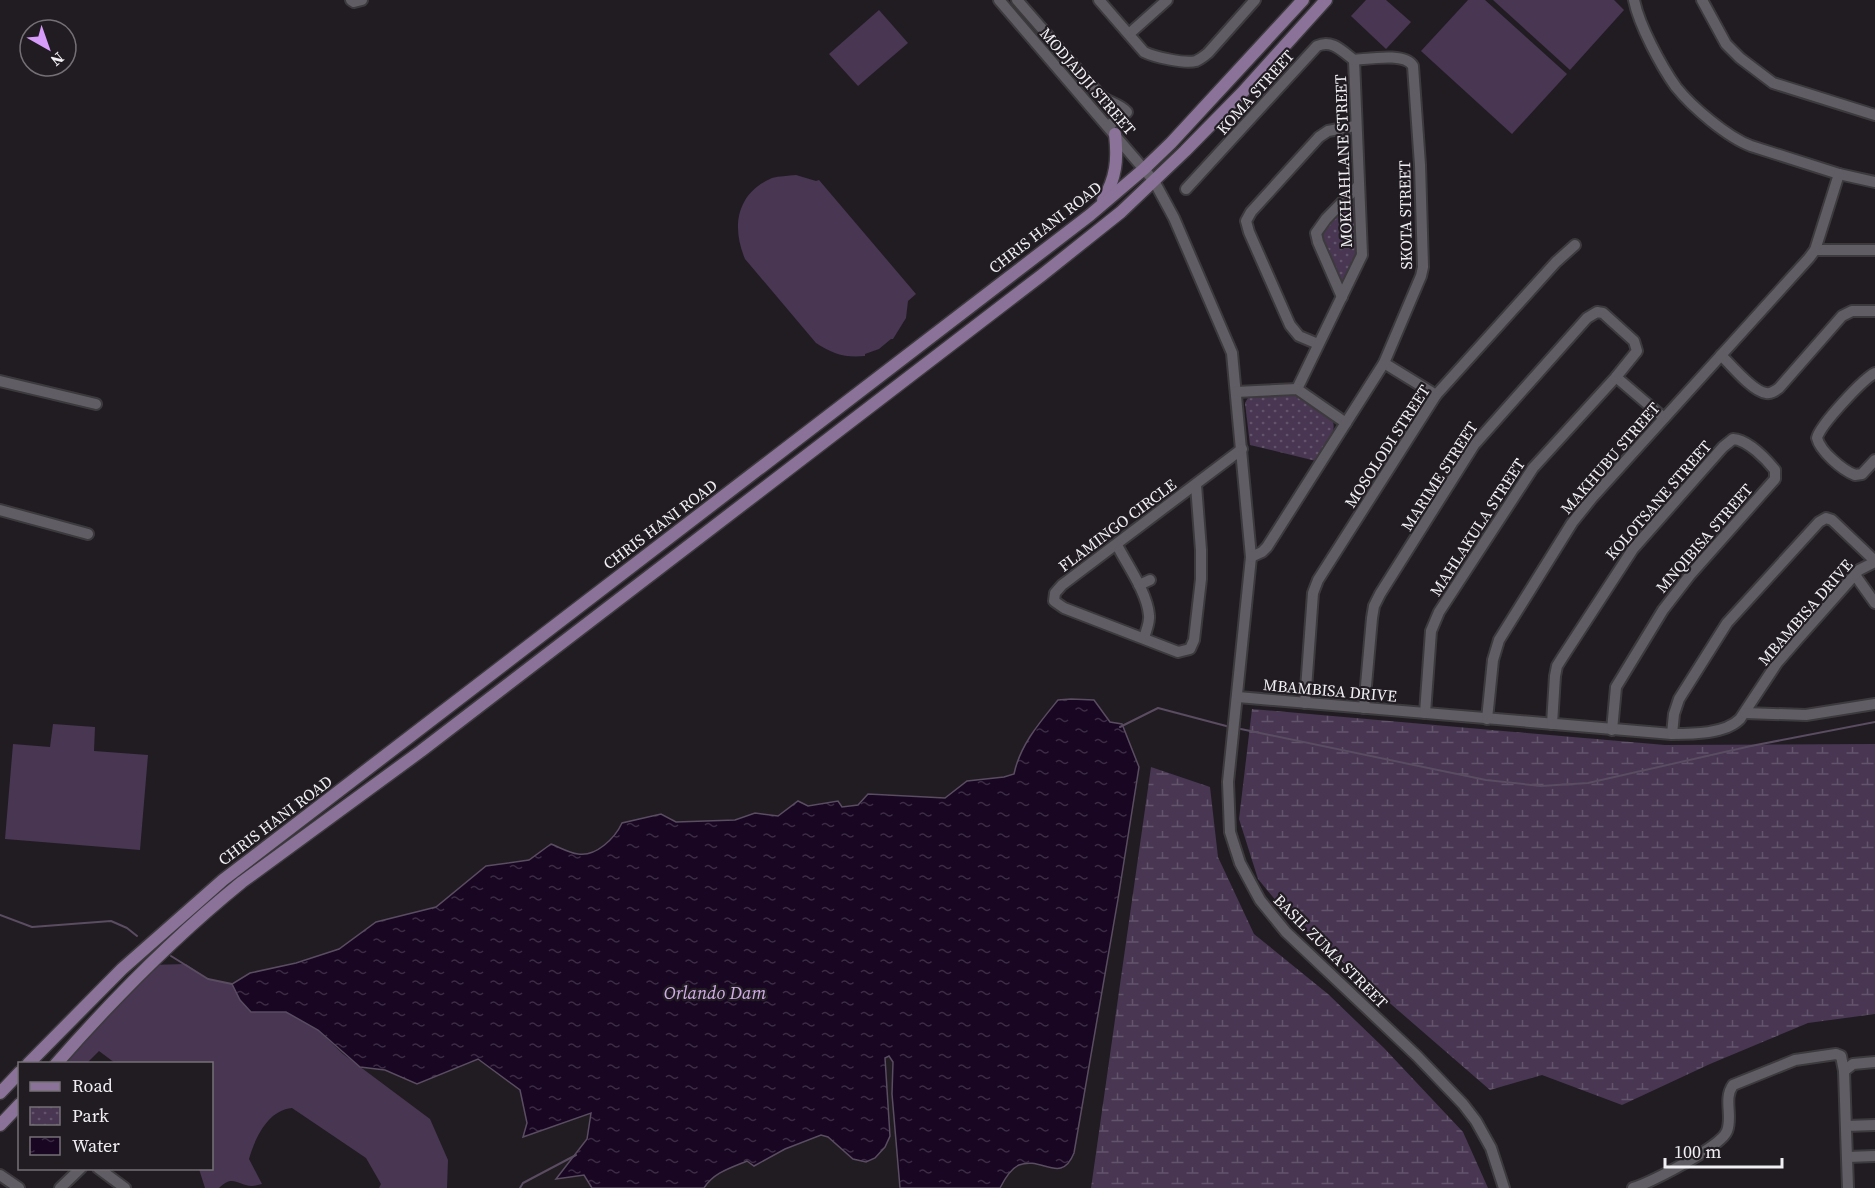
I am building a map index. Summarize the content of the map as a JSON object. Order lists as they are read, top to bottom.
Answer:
{
  "streets": {
    "main road": ["CHRIS HANI ROAD"],
    "street": [
      "MODJADJI STREET",
      "KOMA STREET",
      "MOKHAHLANE STREET",
      "SKOTA STREET",
      "MOSOLODI STREET",
      "MAKHUBU STREET",
      "MARIME STREET",
      "KOLOTSANE STREET",
      "FLAMINGO CIRCLE",
      "MAHLAKULA STREET",
      "MNQIBISA STREET",
      "MBAMBISA DRIVE",
      "BASIL ZUMA STREET"
    ]
  },
  "crossings": [
    ["MODJADJI STREET", "CHRIS HANI ROAD"],
    ["MODJADJI STREET", "MBAMBISA DRIVE"],
    ["KOMA STREET", "MOKHAHLANE STREET"],
    ["KOMA STREET", "SKOTA STREET"],
    ["MOKHAHLANE STREET", "SKOTA STREET"],
    ["SKOTA STREET", "MBAMBISA DRIVE"],
    ["CHRIS HANI ROAD", "MBAMBISA DRIVE"],
    ["MOSOLODI STREET", "MBAMBISA DRIVE"],
    ["MAKHUBU STREET", "MBAMBISA DRIVE"],
    ["MARIME STREET", "MAHLAKULA STREET"],
    ["MARIME STREET", "MBAMBISA DRIVE"],
    ["KOLOTSANE STREET", "MNQIBISA STREET"],
    ["KOLOTSANE STREET", "MBAMBISA DRIVE"],
    ["FLAMINGO CIRCLE", "MBAMBISA DRIVE"],
    ["MAHLAKULA STREET", "MBAMBISA DRIVE"],
    ["MNQIBISA STREET", "MBAMBISA DRIVE"],
    ["MBAMBISA DRIVE", "BASIL ZUMA STREET"]
  ],
  "water": ["Orlando Dam"],
  "legend": ["Road", "Park", "Water"],
  "scale_bar": "100 m",
  "north": "bottom right"
}
